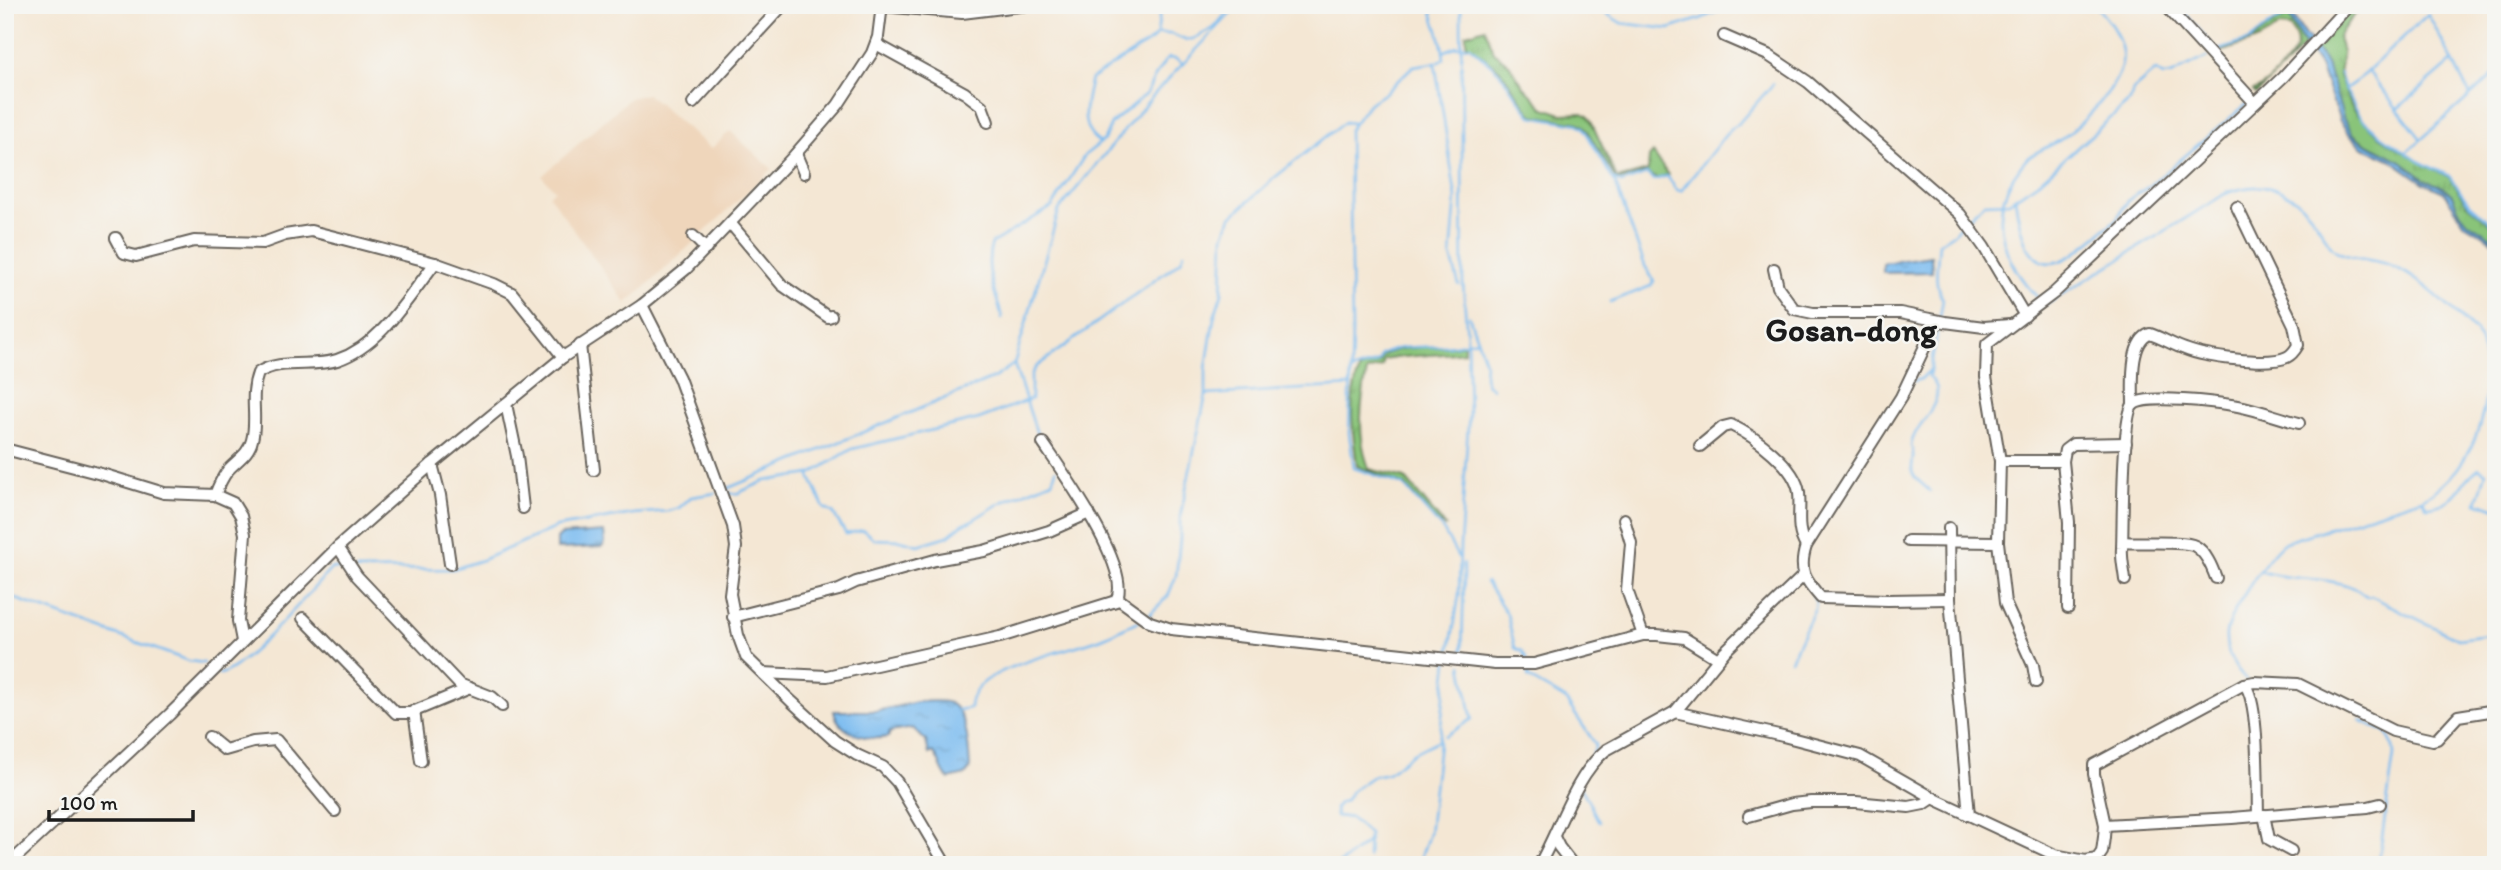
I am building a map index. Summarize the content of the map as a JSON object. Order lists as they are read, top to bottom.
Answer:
{
  "districts": ["Gosan-dong"],
  "scale_bar": "100 m"
}
